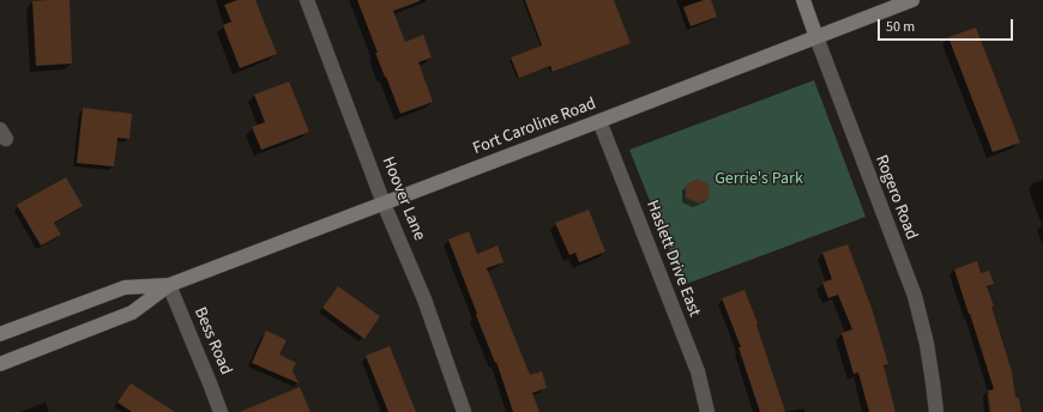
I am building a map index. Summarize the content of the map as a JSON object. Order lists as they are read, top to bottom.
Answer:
{
  "streets": {
    "street": [
      "Fort Caroline Road",
      "Rogero Road",
      "Hoover Lane",
      "Haslett Drive East",
      "Bess Road"
    ]
  },
  "crossings": [
    ["Fort Caroline Road", "Rogero Road"],
    ["Fort Caroline Road", "Hoover Lane"],
    ["Fort Caroline Road", "Haslett Drive East"],
    ["Fort Caroline Road", "Bess Road"]
  ],
  "parks": ["Gerrie's Park"],
  "scale_bar": "50 m"
}
